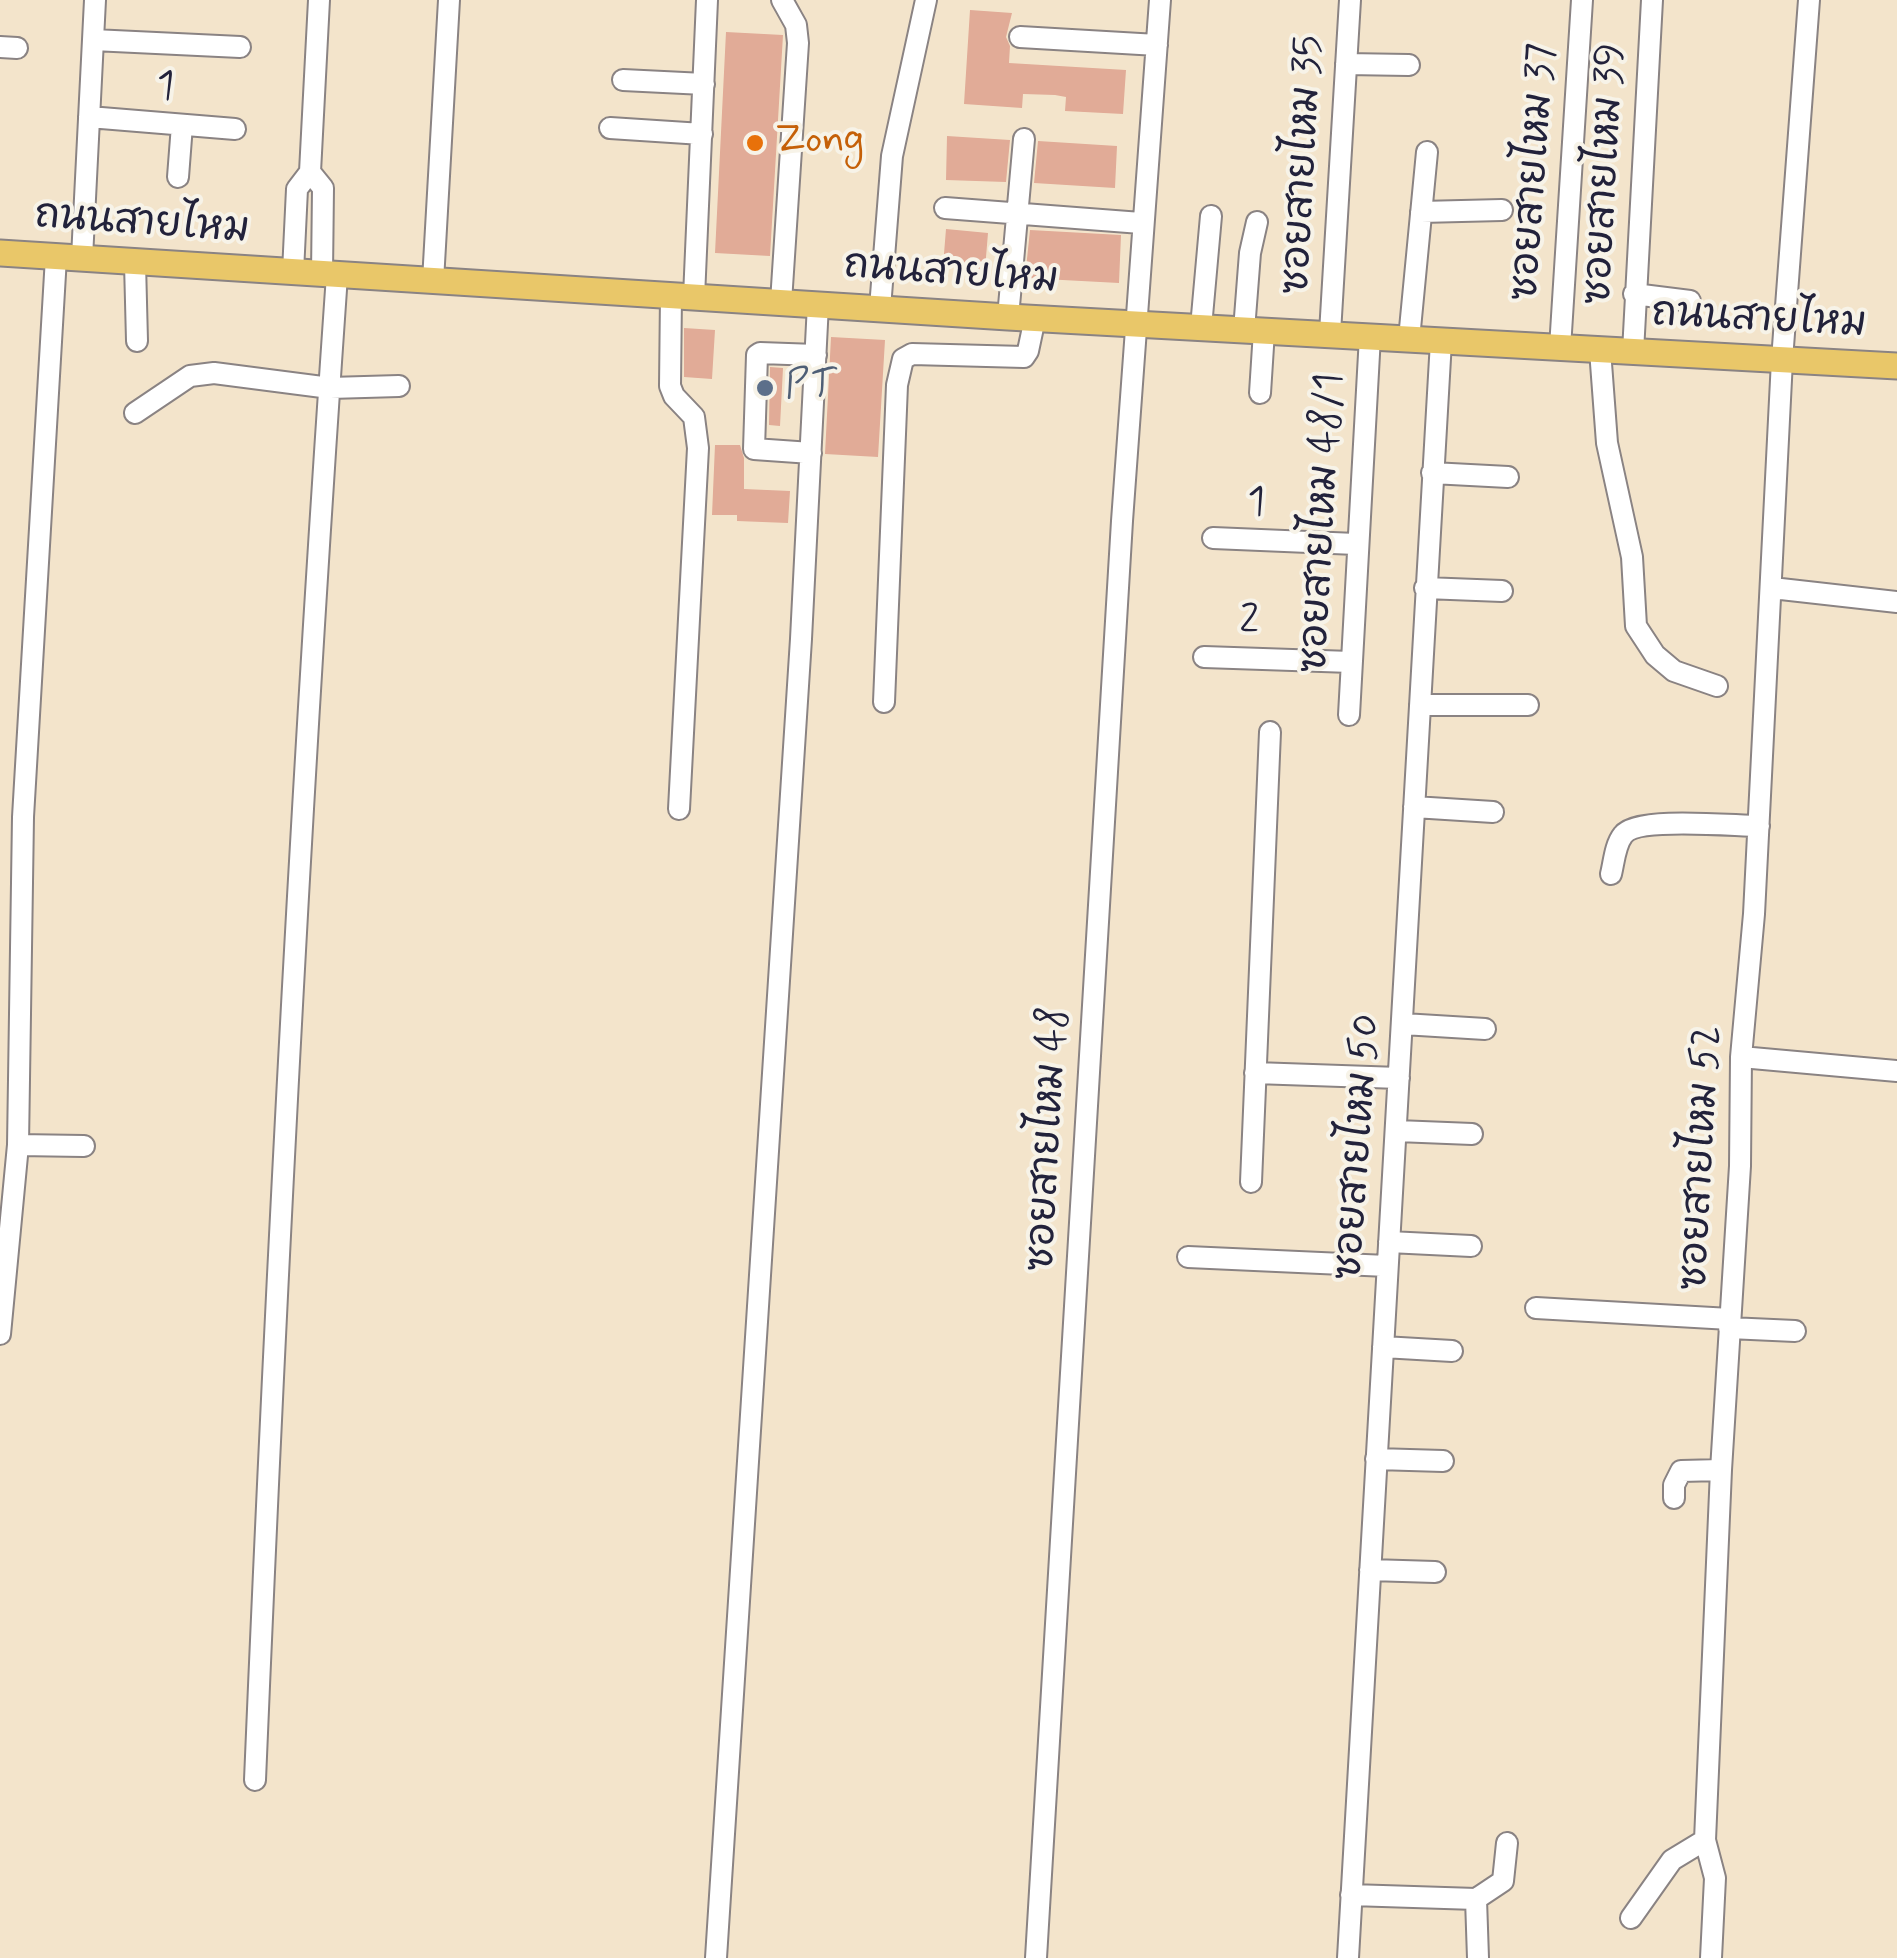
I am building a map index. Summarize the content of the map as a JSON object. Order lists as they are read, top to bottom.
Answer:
{
  "streets": {
    "main road": ["ถนนสายไหม"],
    "street": [
      "1",
      "ซอยสายไหม 35",
      "ซอยสายไหม 37",
      "ซอยสายไหม 39",
      "ซอยสายไหม 48/1",
      "2",
      "ซอยสายไหม 48",
      "ซอยสายไหม 50",
      "ซอยสายไหม 52"
    ]
  },
  "crossings": [
    ["1", "ซอยสายไหม 48/1"],
    ["ซอยสายไหม 35", "ถนนสายไหม"],
    ["ซอยสายไหม 37", "ถนนสายไหม"],
    ["ซอยสายไหม 39", "ถนนสายไหม"],
    ["ถนนสายไหม", "ซอยสายไหม 48/1"],
    ["ถนนสายไหม", "ซอยสายไหม 48"],
    ["ถนนสายไหม", "ซอยสายไหม 50"],
    ["ถนนสายไหม", "ซอยสายไหม 52"],
    ["ซอยสายไหม 48/1", "2"]
  ],
  "places": ["Zong", "PT"]
}
